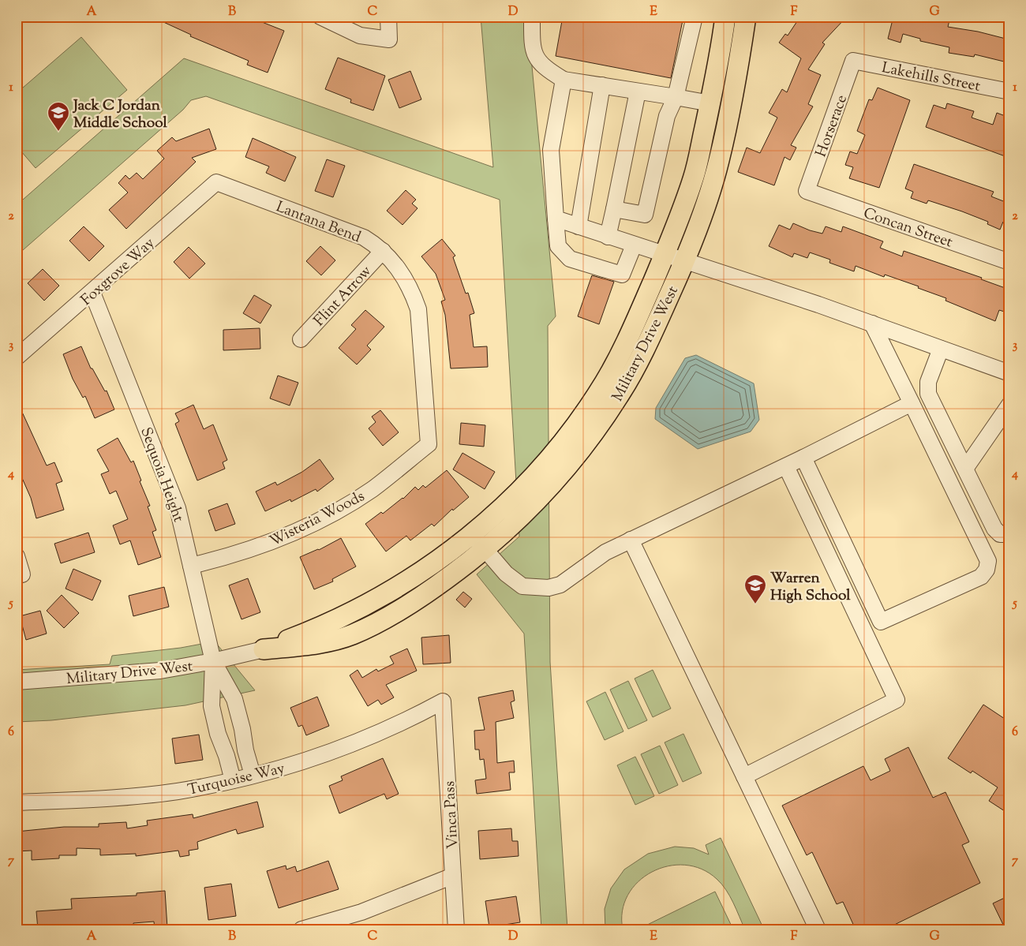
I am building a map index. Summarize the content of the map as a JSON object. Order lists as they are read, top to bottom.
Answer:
{
  "streets": {
    "main road": ["Military Drive West"],
    "street": [
      "Lakehills Street",
      "Horserace",
      "Lantana Bend",
      "Concan Street",
      "Foxgrove Way",
      "Flint Arrow",
      "Sequoia Height",
      "Wisteria Woods",
      "Turquoise Way",
      "Vinca Pass"
    ]
  },
  "crossings": [
    ["Lakehills Street", "Horserace"],
    ["Horserace", "Concan Street"],
    ["Lantana Bend", "Foxgrove Way"],
    ["Lantana Bend", "Flint Arrow"],
    ["Lantana Bend", "Wisteria Woods"],
    ["Foxgrove Way", "Sequoia Height"],
    ["Military Drive West", "Sequoia Height"],
    ["Sequoia Height", "Wisteria Woods"],
    ["Sequoia Height", "Turquoise Way"],
    ["Turquoise Way", "Vinca Pass"]
  ],
  "places": {
    "school or university": ["Jack C Jordan Middle School", "Warren High School"]
  },
  "grid": {
    "columns": [
      "A",
      "B",
      "C",
      "D",
      "E",
      "F",
      "G"
    ],
    "rows": [
      "1",
      "2",
      "3",
      "4",
      "5",
      "6",
      "7"
    ]
  }
}
